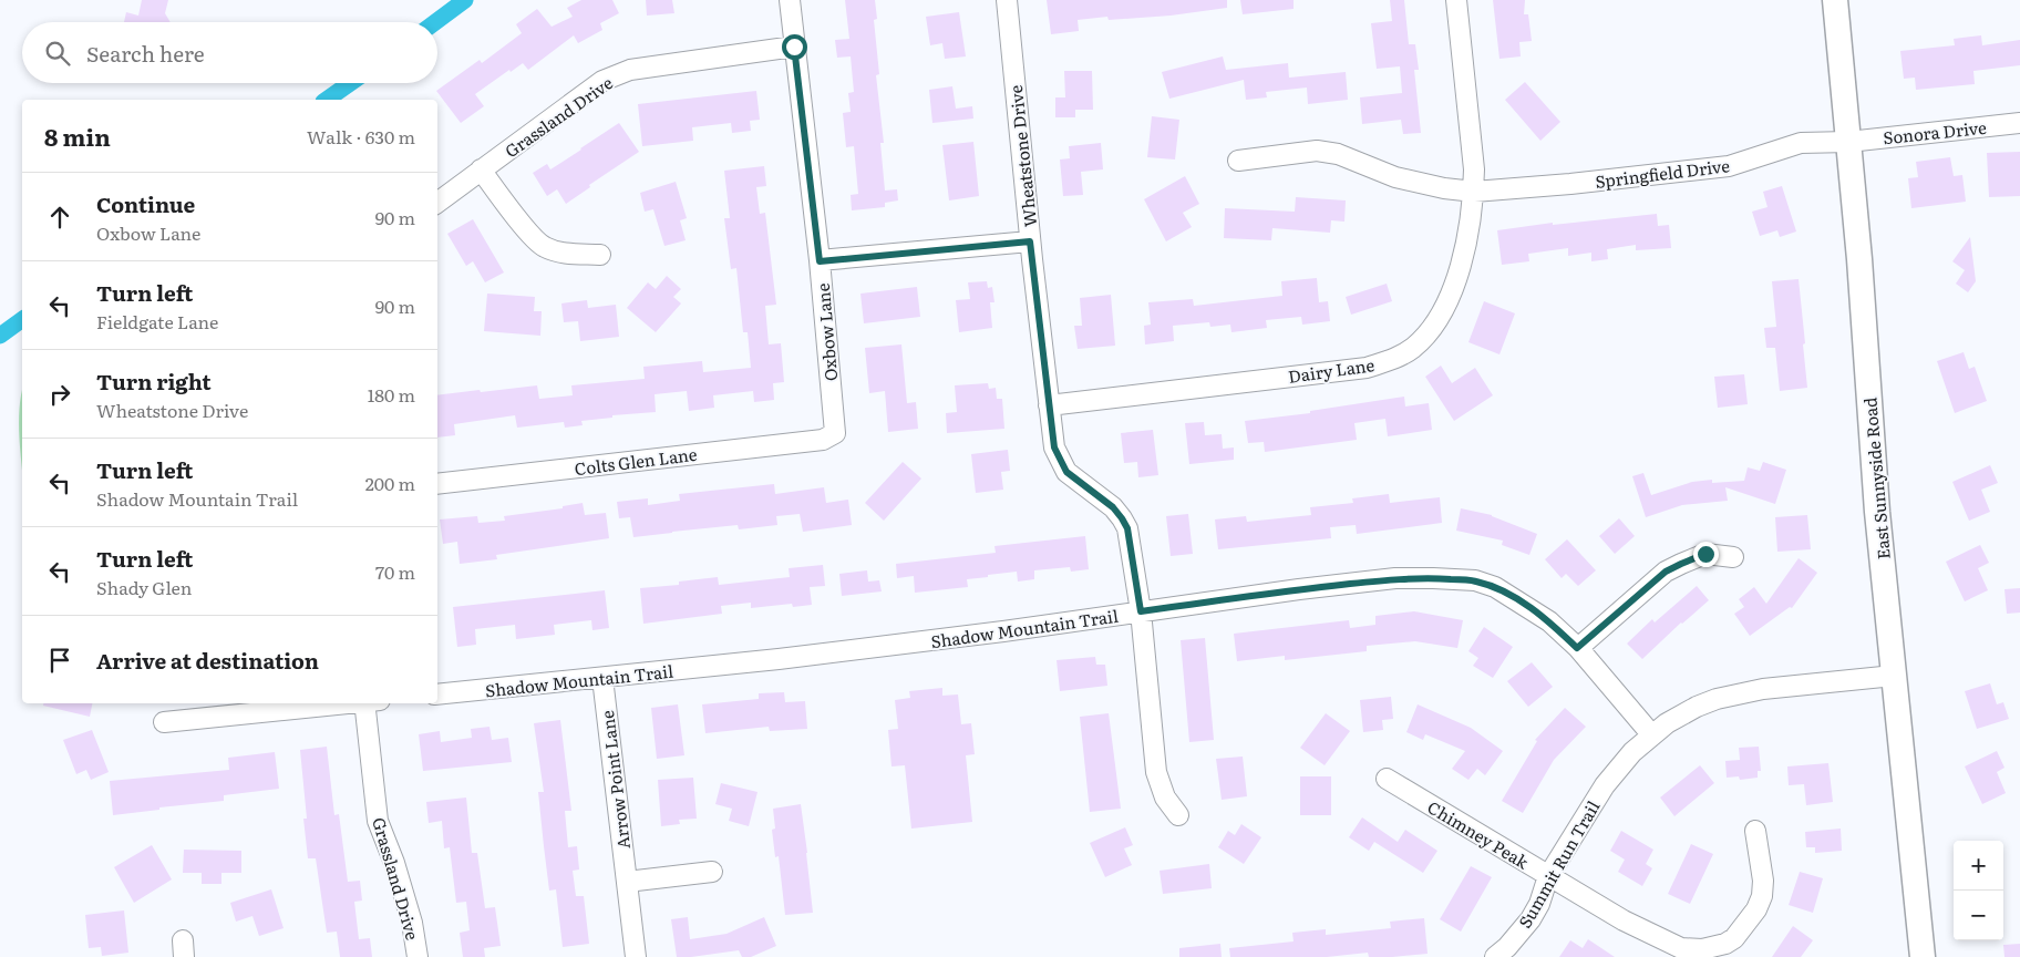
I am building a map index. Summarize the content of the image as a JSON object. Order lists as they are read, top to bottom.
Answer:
{
  "streets": {
    "main road": ["East Sunnyside Road"],
    "street": [
      "Grassland Drive",
      "Sonora Drive",
      "Wheatstone Drive",
      "Springfield Drive",
      "Oxbow Lane",
      "Dairy Lane",
      "Colts Glen Lane",
      "Shadow Mountain Trail",
      "Arrow Point Lane",
      "Chimney Peak",
      "Summit Run Trail"
    ]
  },
  "crossings": [
    ["Grassland Drive", "Oxbow Lane"],
    ["Sonora Drive", "Springfield Drive"],
    ["Sonora Drive", "East Sunnyside Road"],
    ["Wheatstone Drive", "Dairy Lane"],
    ["Wheatstone Drive", "Shadow Mountain Trail"],
    ["Springfield Drive", "Dairy Lane"],
    ["Springfield Drive", "East Sunnyside Road"],
    ["Oxbow Lane", "Colts Glen Lane"],
    ["East Sunnyside Road", "Summit Run Trail"],
    ["Shadow Mountain Trail", "Arrow Point Lane"],
    ["Shadow Mountain Trail", "Summit Run Trail"],
    ["Chimney Peak", "Summit Run Trail"]
  ],
  "page": {
    "search": "Search here",
    "heading": ["8 min", "Walk · 630 m"],
    "list": [
      ["Continue", "Oxbow Lane", "90 m"],
      ["Turn left", "Fieldgate Lane", "90 m"],
      ["Turn right", "Wheatstone Drive", "180 m"],
      ["Turn left", "Shadow Mountain Trail", "200 m"],
      ["Turn left", "Shady Glen", "70 m"],
      "Arrive at destination"
    ],
    "map_buttons": ["+", "−"]
  }
}
